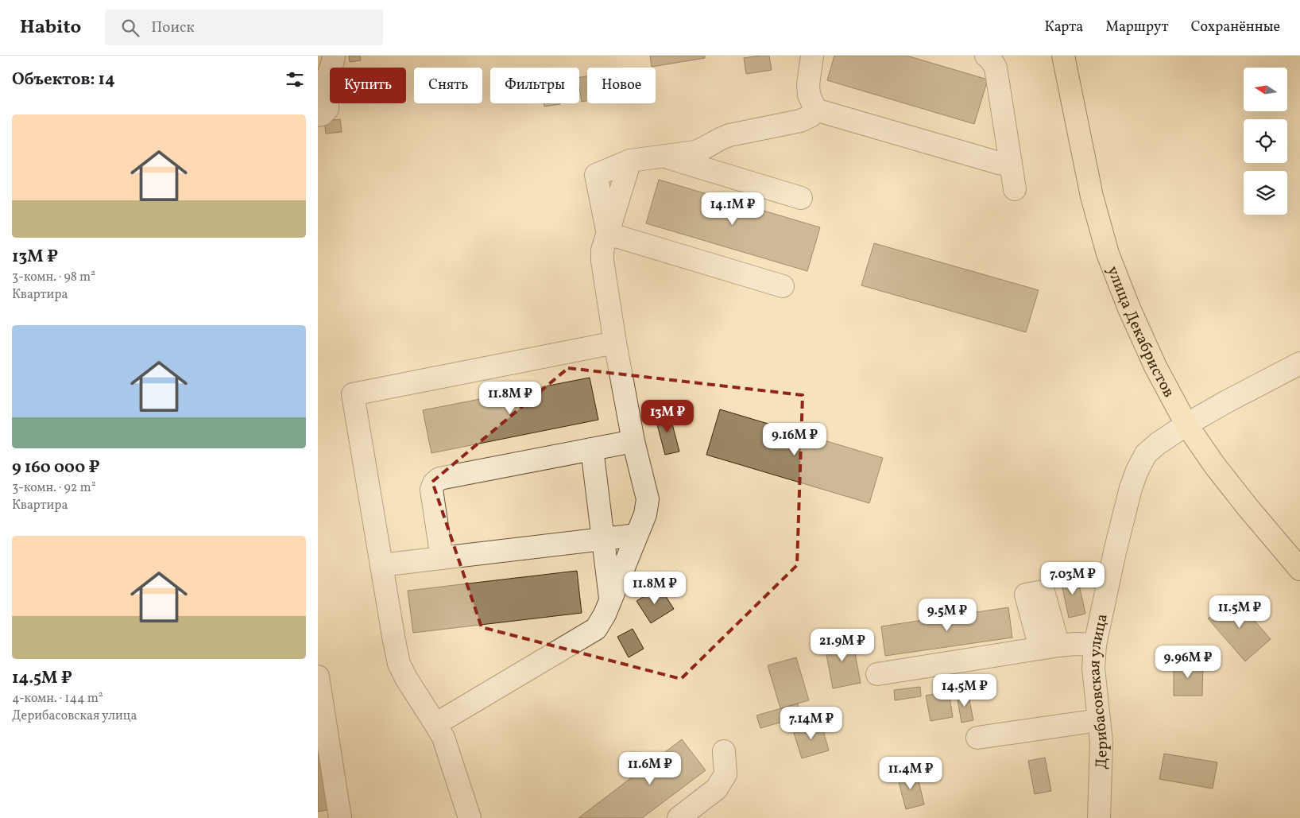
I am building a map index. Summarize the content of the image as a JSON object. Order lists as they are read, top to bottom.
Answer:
{
  "streets": {
    "main road": ["улица Декабристов"],
    "street": ["Дерибасовская улица"]
  },
  "crossings": [
    ["улица Декабристов", "Дерибасовская улица"]
  ],
  "north": "left",
  "page": {
    "header": "Habito",
    "search": "Поиск",
    "nav": ["Карта", "Маршрут", "Сохранённые"],
    "heading": "Объектов: 14",
    "chip": [
      "Купить",
      "Снять",
      "Фильтры",
      "Новое"
    ],
    "list": [
      {
        "name": "13M ₽",
        "note": "3-комн. · 98 m² · Квартира"
      },
      {
        "name": "9 160 000 ₽",
        "note": "3-комн. · 92 m² · Квартира"
      },
      {
        "name": "14.5M ₽",
        "note": "4-комн. · 144 m² · Дерибасовская улица"
      }
    ],
    "price": [
      "14.1M ₽",
      "11.8M ₽",
      "13M ₽",
      "9.16M ₽",
      "7.03M ₽",
      "11.8M ₽",
      "11.5M ₽",
      "9.5M ₽",
      "21.9M ₽",
      "9.96M ₽",
      "14.5M ₽",
      "7.14M ₽",
      "11.6M ₽",
      "11.4M ₽"
    ]
  }
}
